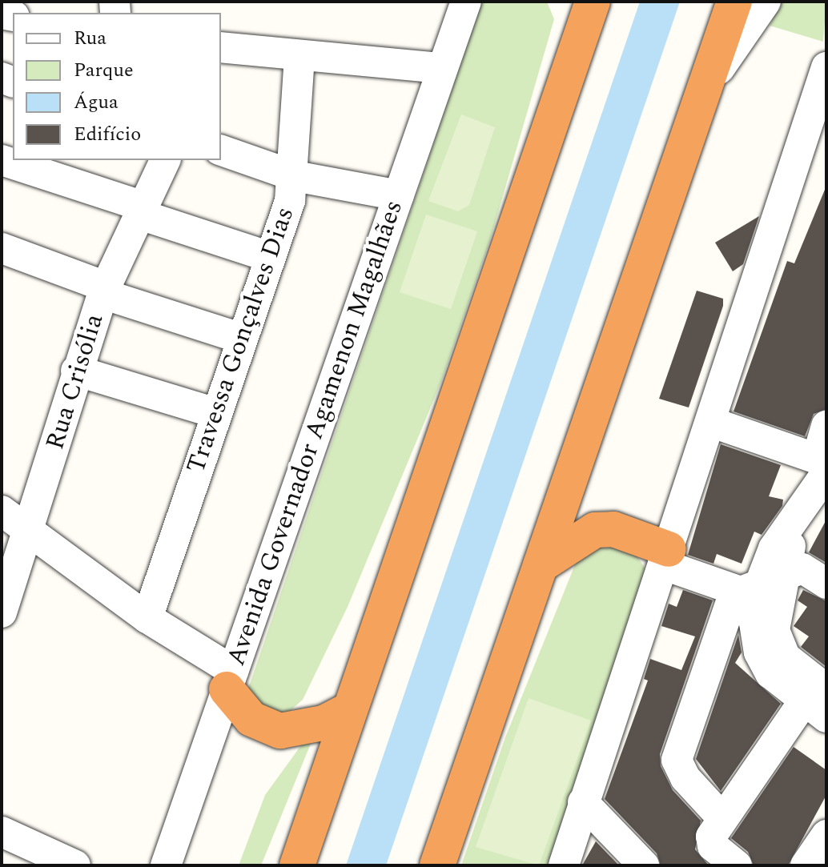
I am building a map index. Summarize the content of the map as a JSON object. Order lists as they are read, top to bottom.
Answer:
{
  "streets": {
    "street": ["Travessa Gonçalves Dias", "Rua Crisólia", "Avenida Governador Agamenon Magalhães"]
  },
  "legend": [
    "Rua",
    "Parque",
    "Água",
    "Edifício"
  ]
}
